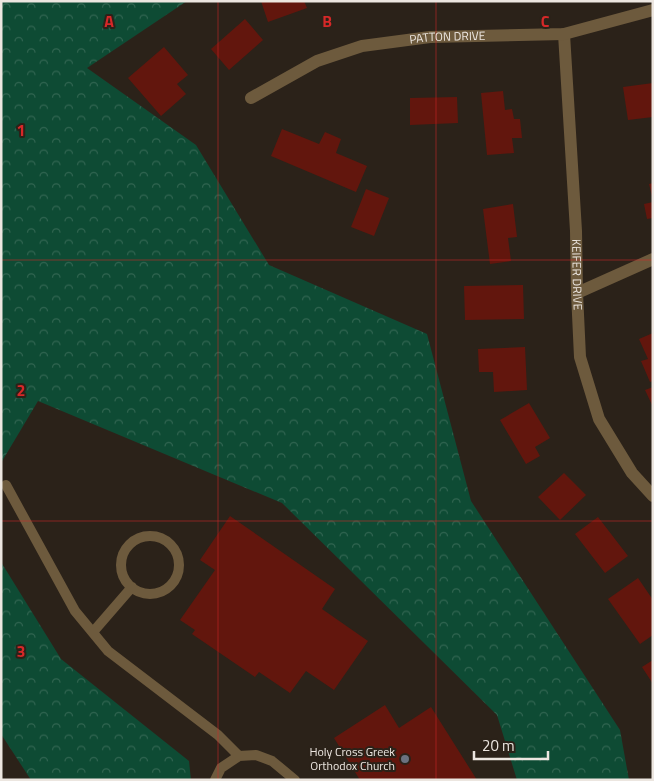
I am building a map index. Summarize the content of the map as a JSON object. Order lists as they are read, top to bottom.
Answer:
{
  "streets": {
    "street": ["PATTON DRIVE", "KEIFER DRIVE"]
  },
  "crossings": [
    ["PATTON DRIVE", "KEIFER DRIVE"]
  ],
  "places": ["Holy Cross Greek Orthodox Church"],
  "scale_bar": "20 m",
  "grid": {
    "columns": ["A", "B", "C"],
    "rows": ["1", "2", "3"]
  }
}
